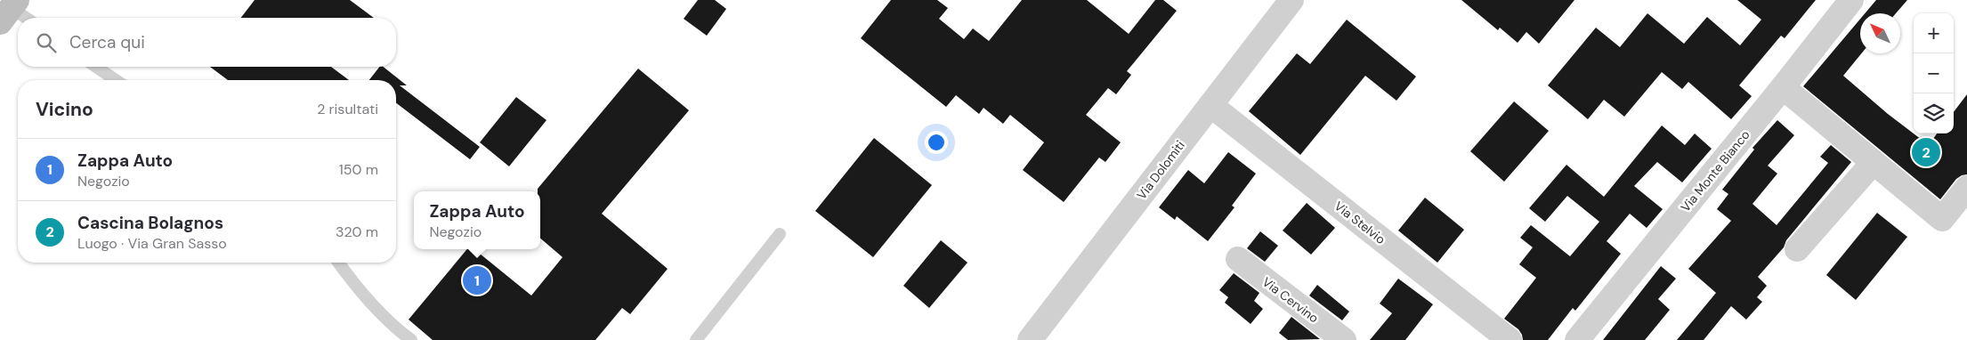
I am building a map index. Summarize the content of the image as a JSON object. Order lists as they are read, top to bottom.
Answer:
{
  "streets": {
    "street": [
      "Via Dolomiti",
      "Via Monte Bianco",
      "Via Stelvio",
      "Via Cervino"
    ]
  },
  "crossings": [
    ["Via Dolomiti", "Via Stelvio"]
  ],
  "north": "top left",
  "page": {
    "map_buttons": ["+", "−"],
    "search": "Cerca qui",
    "heading": ["Vicino", "2 risultati"],
    "pins": ["2", "1"],
    "list": [
      {
        "mark": "1",
        "name": "Zappa Auto",
        "note": "Negozio",
        "value": "150 m"
      },
      {
        "mark": "2",
        "name": "Cascina Bolagnos",
        "note": "Luogo · Via Gran Sasso",
        "value": "320 m"
      }
    ],
    "popup": ["Zappa Auto", "Negozio"]
  }
}
